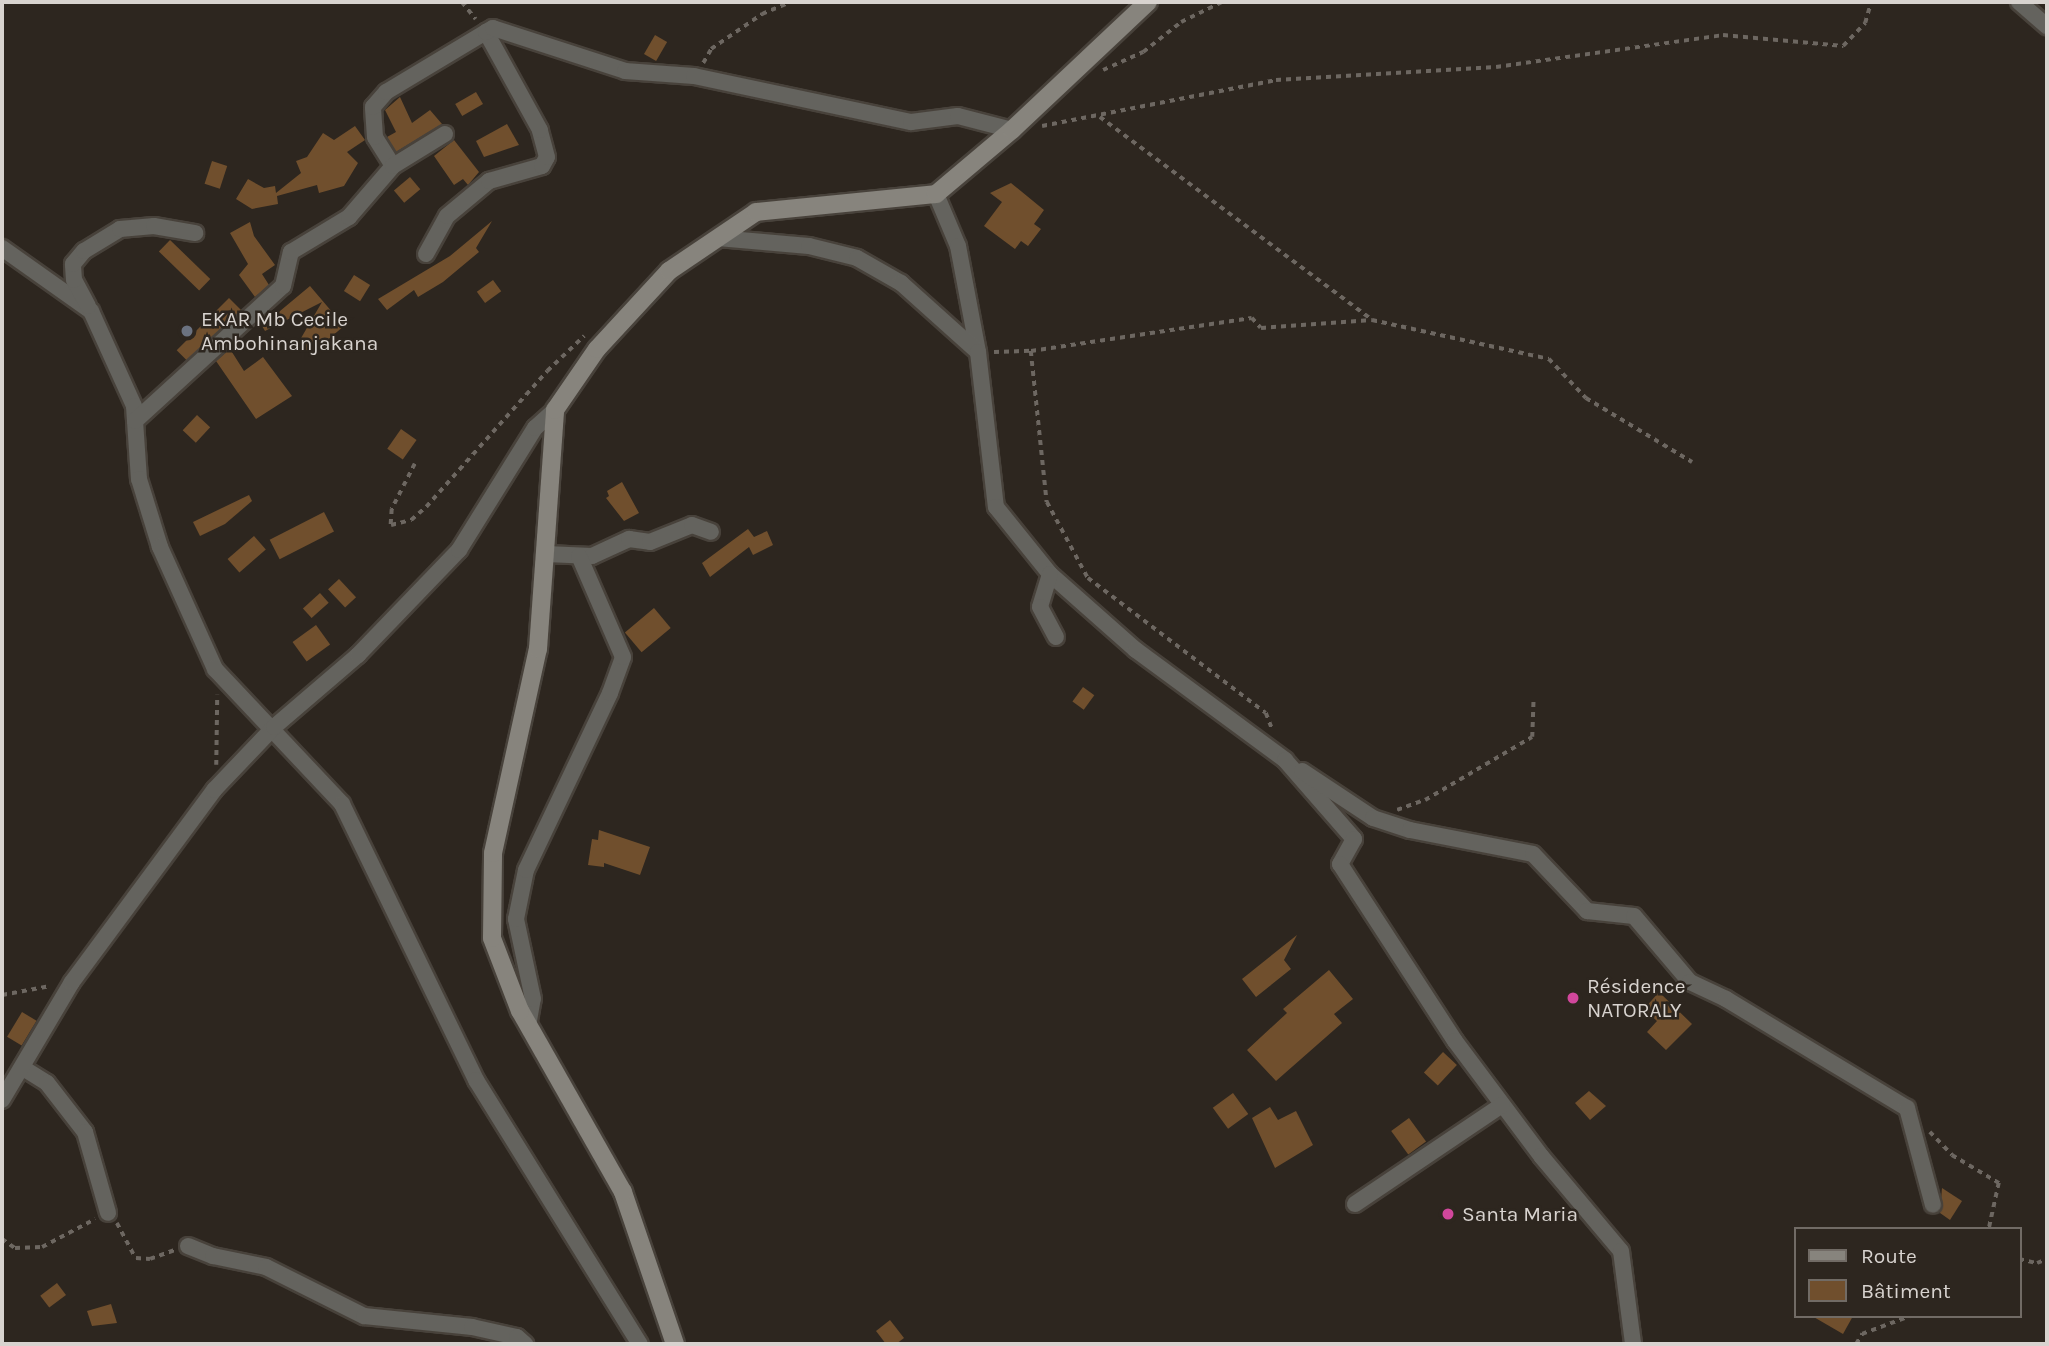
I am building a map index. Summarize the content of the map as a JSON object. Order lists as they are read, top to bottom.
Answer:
{
  "places": ["EKAR Mb Cecile Ambohinanjakana", "Résidence NATORALY", "Santa Maria"],
  "legend": ["Route", "Bâtiment"]
}
